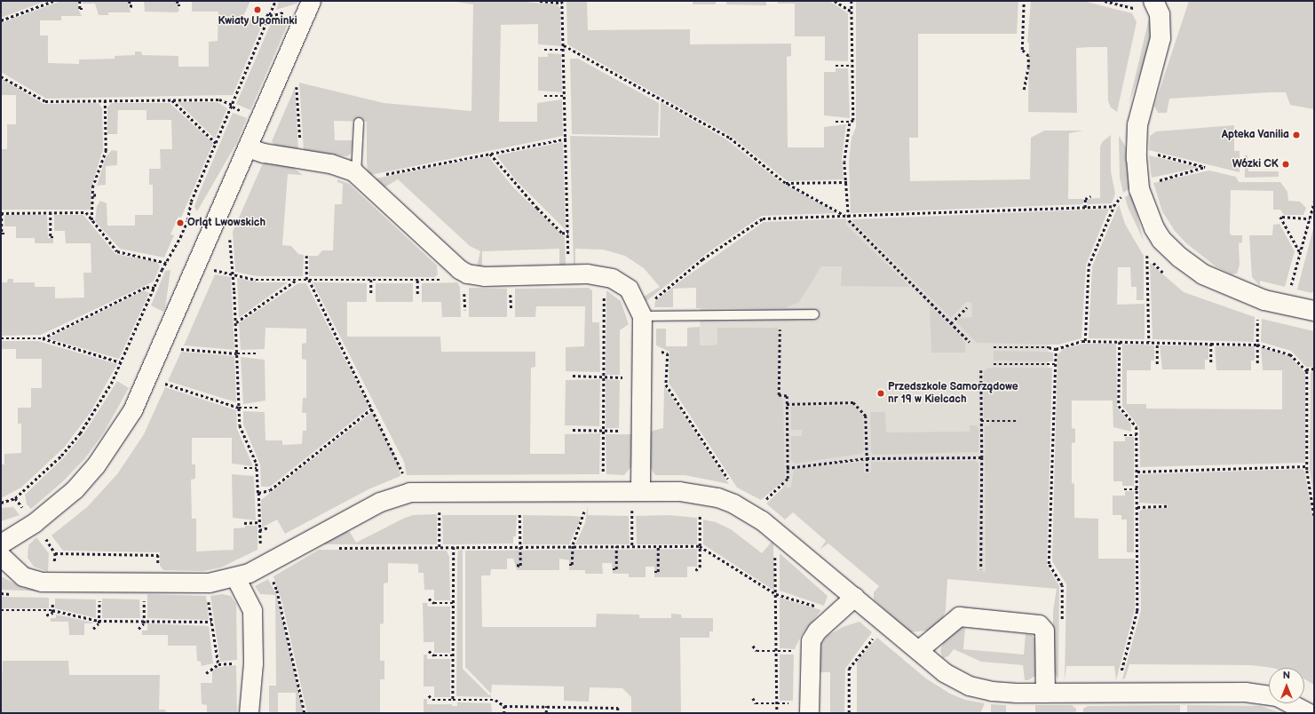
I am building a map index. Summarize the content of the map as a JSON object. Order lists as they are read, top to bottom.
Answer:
{
  "places": [
    "Kwiaty Upominki",
    "Apteka Vanilia",
    "Wózki CK",
    "Orląt Lwowskich",
    "Przedszkole Samorządowe nr 19 w Kielcach"
  ],
  "north": "top"
}
